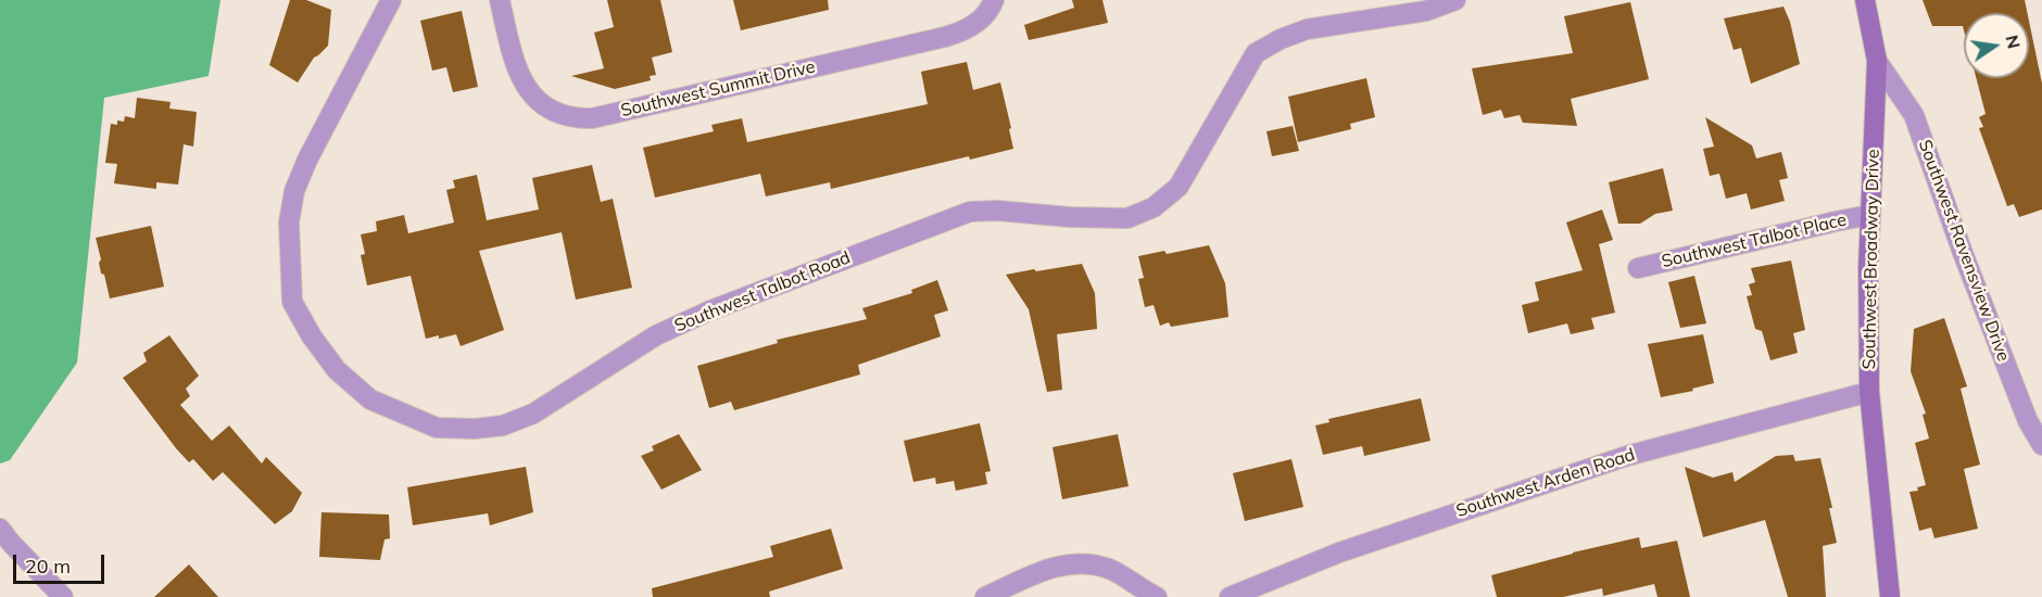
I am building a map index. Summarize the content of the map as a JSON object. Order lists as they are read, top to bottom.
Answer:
{
  "streets": {
    "street": [
      "Southwest Summit Drive",
      "Southwest Talbot Place",
      "Southwest Ravensview Drive",
      "Southwest Broadway Drive",
      "Southwest Talbot Road",
      "Southwest Arden Road"
    ]
  },
  "crossings": [
    ["Southwest Talbot Place", "Southwest Broadway Drive"],
    ["Southwest Ravensview Drive", "Southwest Broadway Drive"],
    ["Southwest Broadway Drive", "Southwest Arden Road"]
  ],
  "scale_bar": "20 m",
  "north": "right"
}
